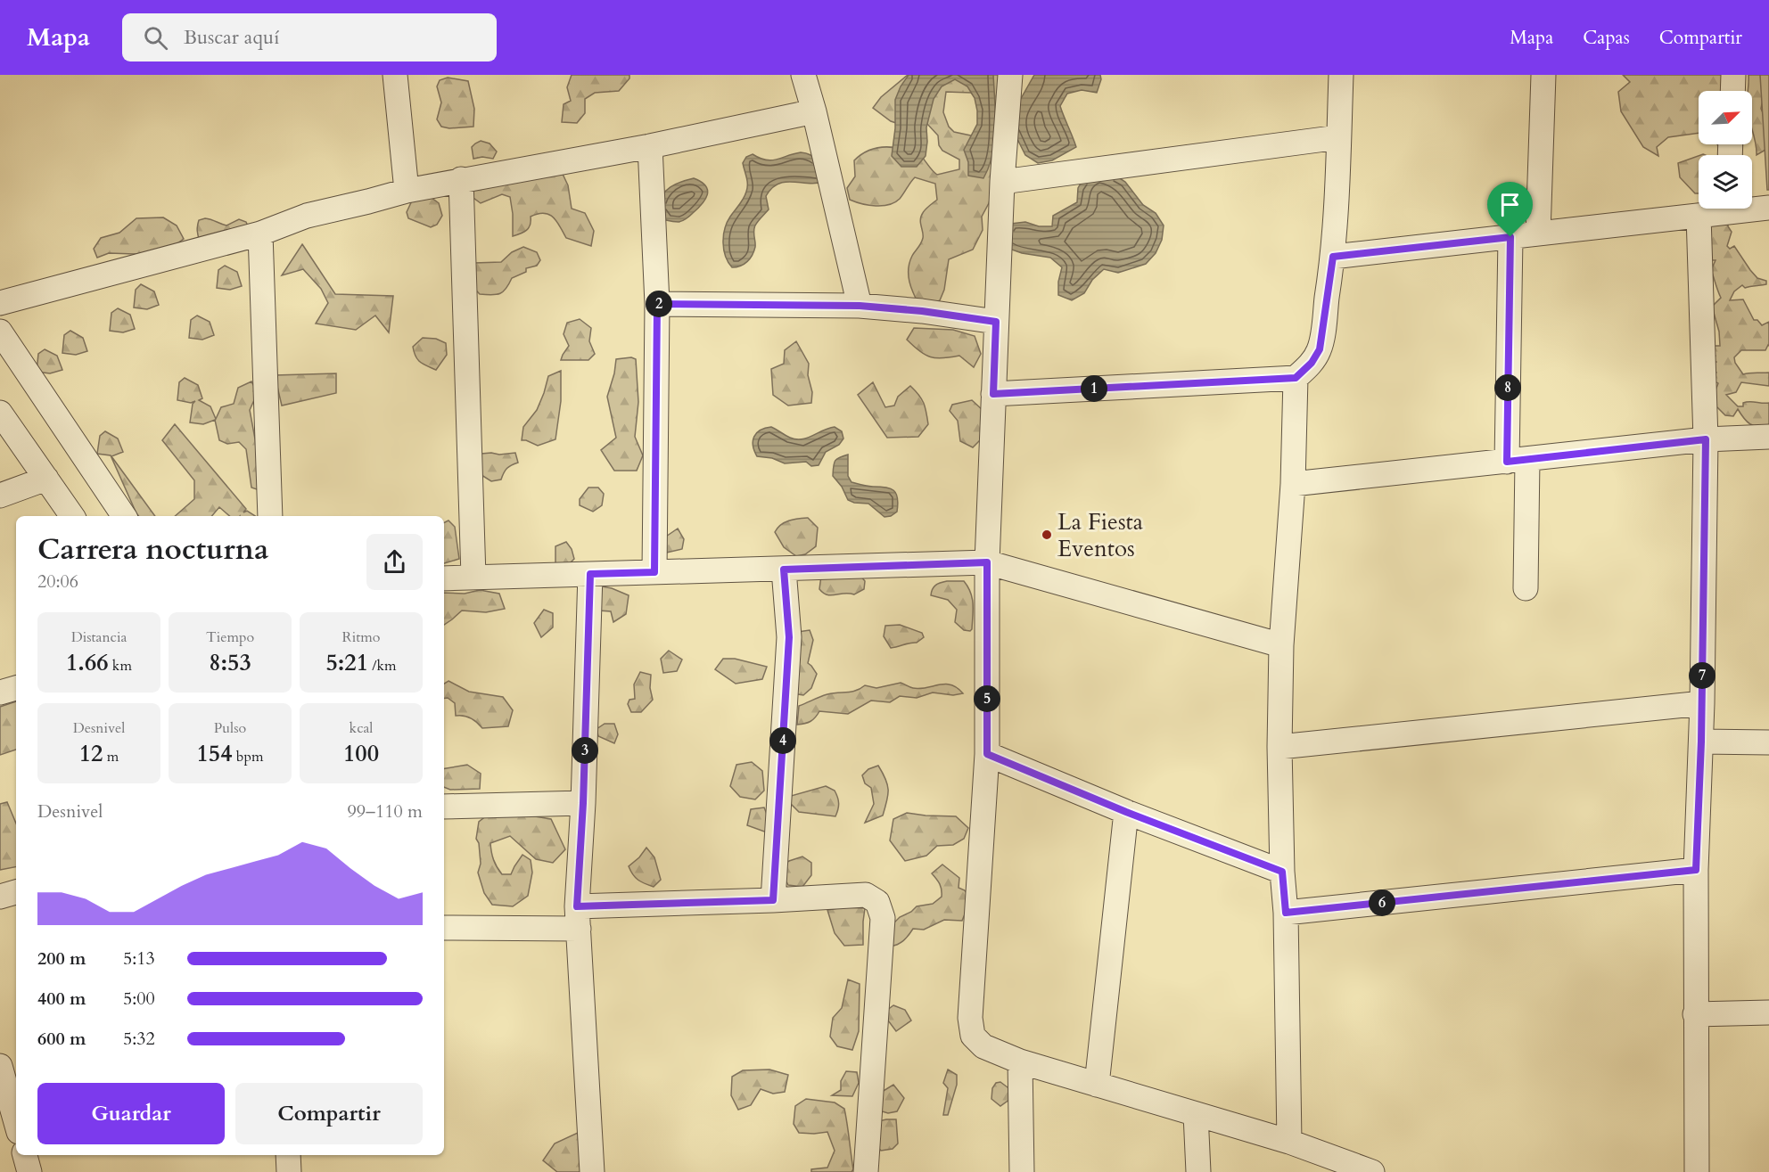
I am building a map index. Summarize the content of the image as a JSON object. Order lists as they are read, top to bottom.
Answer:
{
  "places": ["La Fiesta Eventos"],
  "north": "top right",
  "page": {
    "header": "Mapa",
    "search": "Buscar aquí",
    "nav": ["Mapa", "Capas", "Compartir"],
    "pins": [
      "2",
      "8",
      "1",
      "7",
      "5",
      "4",
      "3",
      "6"
    ],
    "heading": ["Carrera nocturna", "20:06"],
    "stats": [
      ["Distancia", "1.66 km"],
      ["Tiempo", "8:53"],
      ["Ritmo", "5:21 /km"],
      ["Desnivel", "12 m"],
      ["Pulso", "154 bpm"],
      ["kcal", "100"]
    ],
    "chart": ["Desnivel", "99–110 m"],
    "list": [
      {
        "name": "200 m",
        "note": "5:13"
      },
      {
        "name": "400 m",
        "note": "5:00"
      },
      {
        "name": "600 m",
        "note": "5:32"
      }
    ],
    "buttons": ["Guardar", "Compartir"]
  }
}
